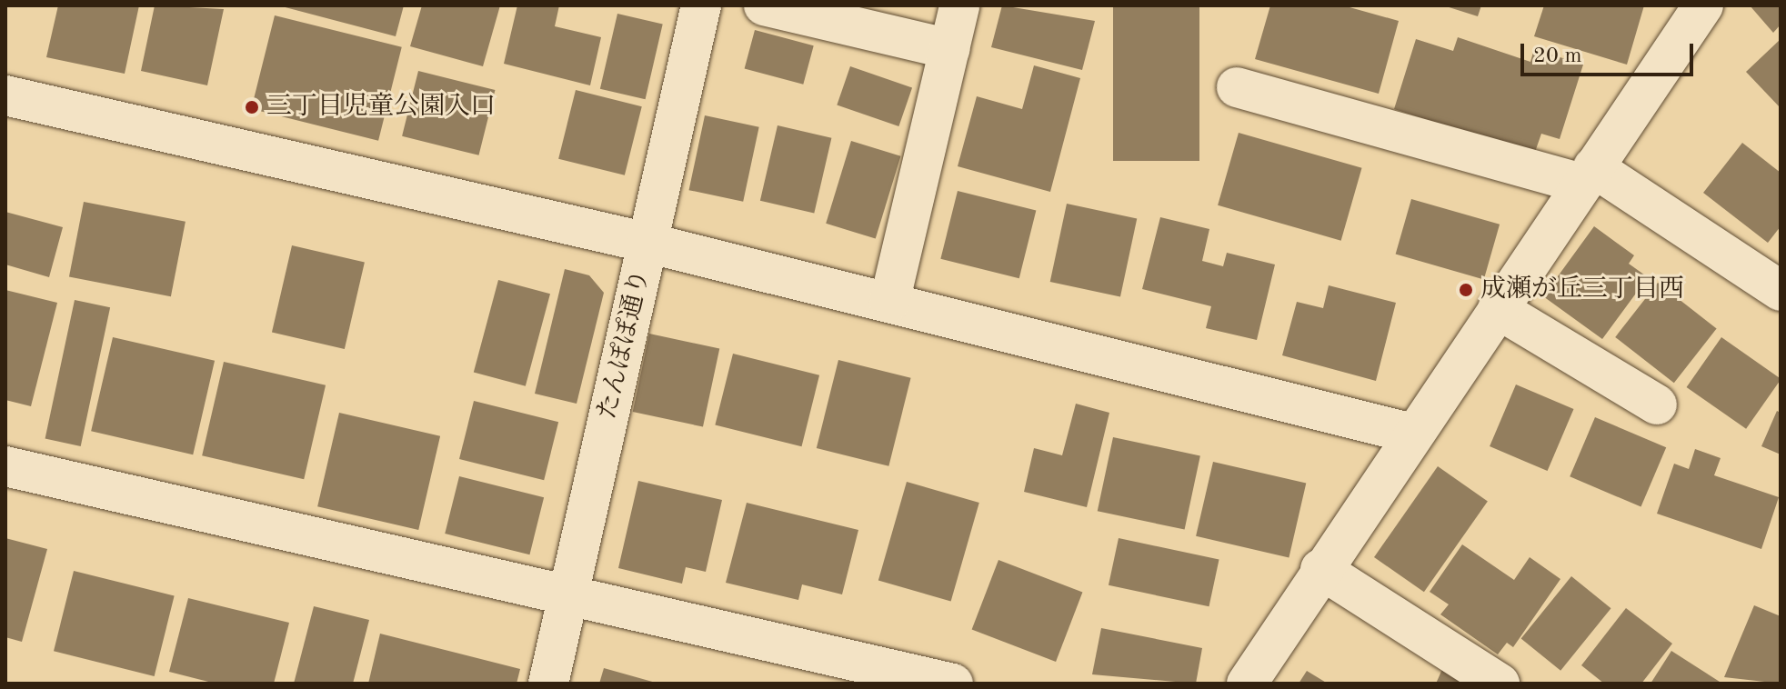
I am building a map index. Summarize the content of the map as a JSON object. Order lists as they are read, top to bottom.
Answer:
{
  "streets": {
    "street": ["たんぽぽ通り"]
  },
  "places": ["三丁目児童公園入口", "成瀬が丘三丁目西"],
  "scale_bar": "20 m"
}
